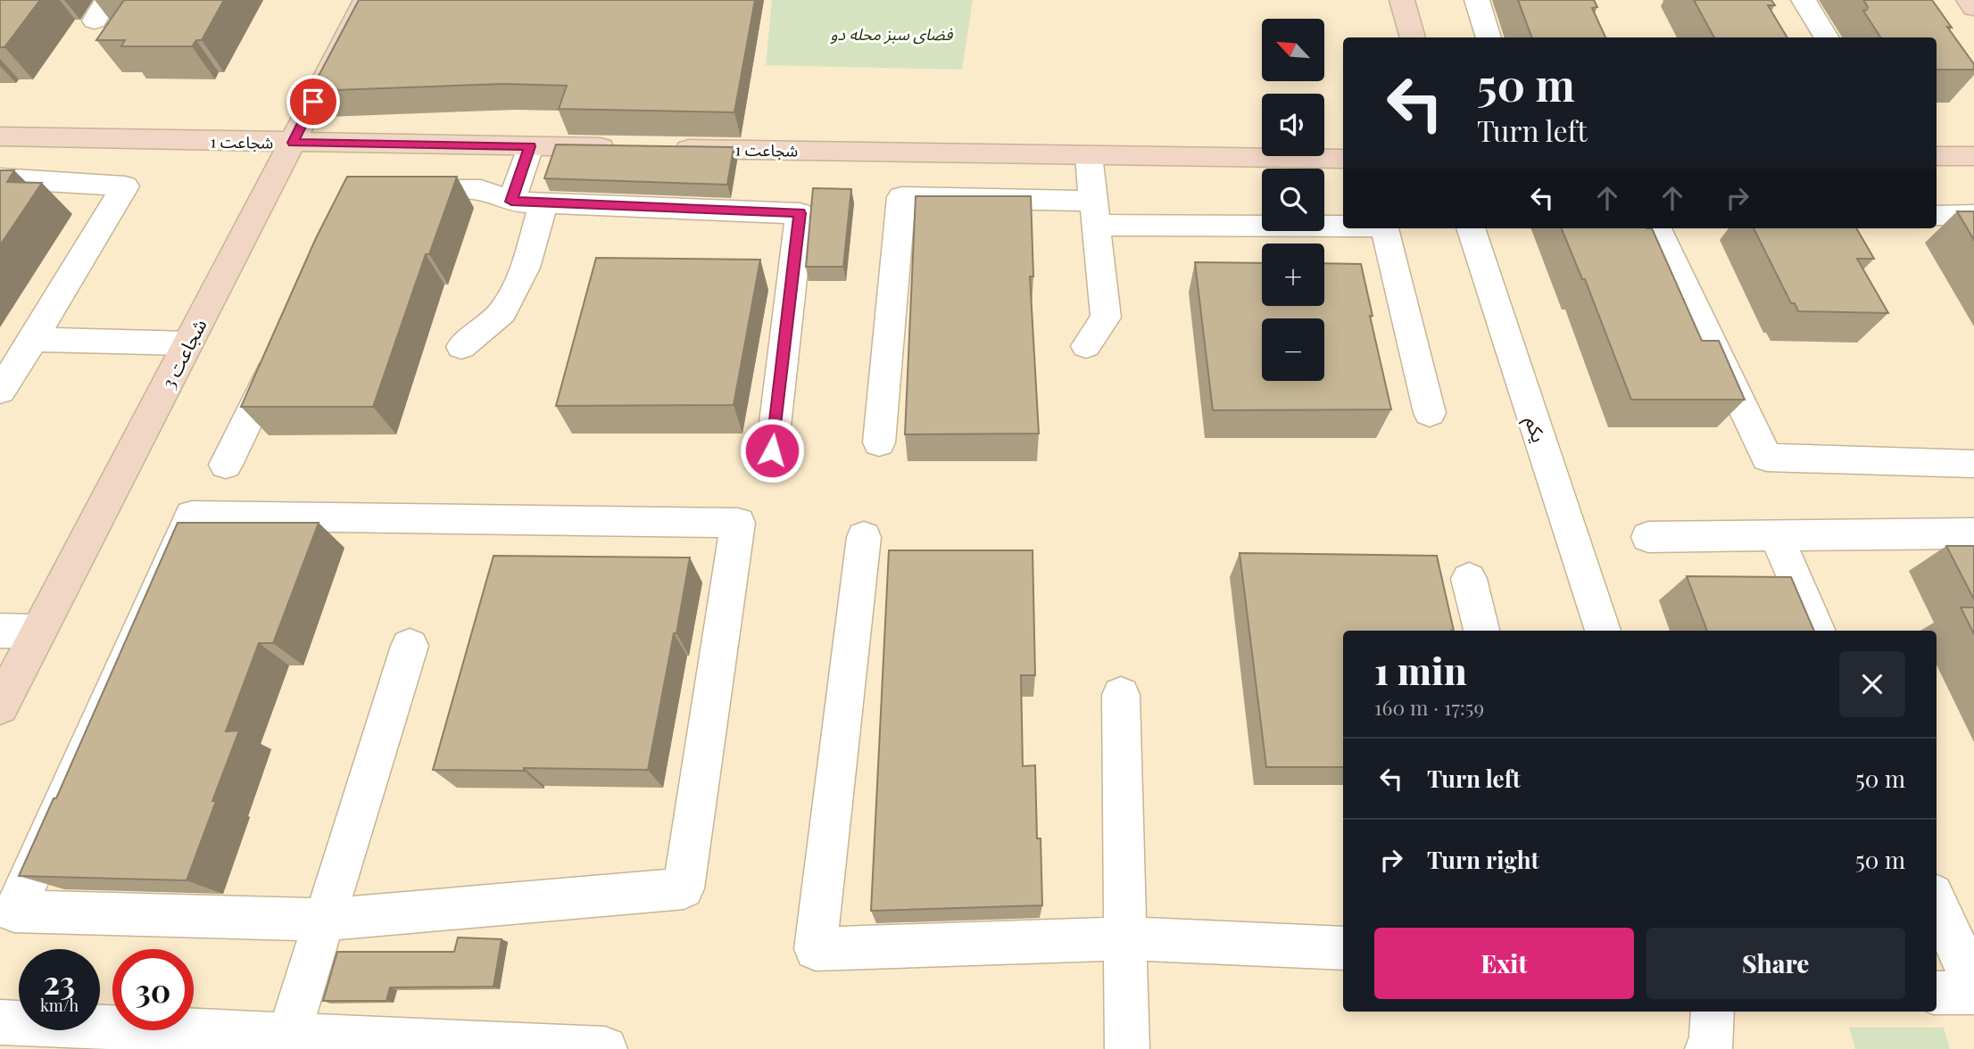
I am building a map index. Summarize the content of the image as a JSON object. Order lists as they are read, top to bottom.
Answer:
{
  "streets": {
    "street": ["شجاعت 1", "شجاعت 3", "یکم"]
  },
  "crossings": [
    ["شجاعت 1", "شجاعت 3"]
  ],
  "parks": ["فضای سبز محله دو"],
  "north": "top left",
  "page": {
    "map_buttons": ["+", "−"],
    "turn": ["50 m", "Turn left"],
    "heading": ["1 min", "160 m · 17:59"],
    "list": [
      {
        "name": "Turn left",
        "value": "50 m"
      },
      {
        "name": "Turn right",
        "value": "50 m"
      }
    ],
    "buttons": ["Exit", "Share"],
    "speed": "23 km/h",
    "limit": "30"
  }
}
